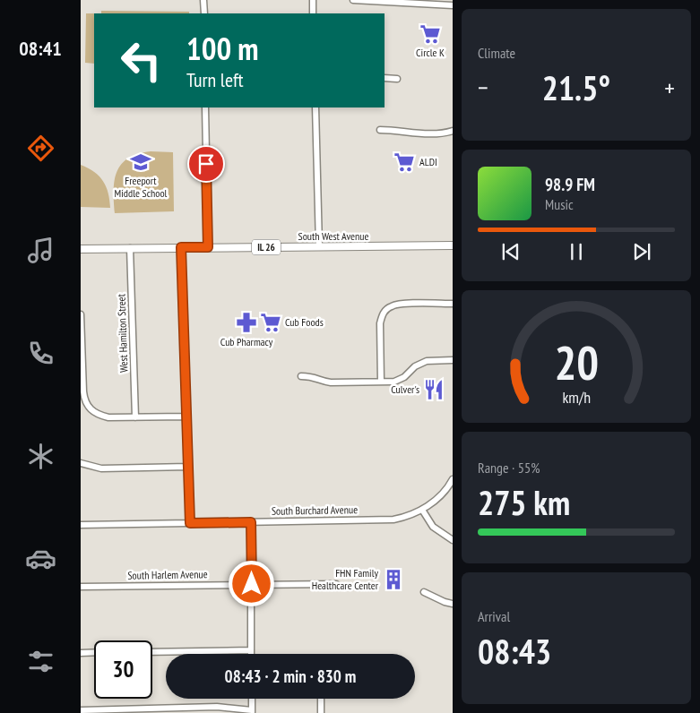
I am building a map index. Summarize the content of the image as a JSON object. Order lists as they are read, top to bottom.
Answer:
{
  "streets": {
    "main road": ["South West Avenue", "IL 26"],
    "street": ["West Hamilton Street", "South Burchard Avenue", "South Harlem Avenue"]
  },
  "crossings": [
    ["South West Avenue", "West Hamilton Street"]
  ],
  "places": {
    "supermarket": ["Circle K", "ALDI", "Cub Foods"],
    "school or university": ["Freeport Middle School"],
    "pharmacy": ["Cub Pharmacy"],
    "restaurant": ["Culver's"],
    "building": ["FHN Family Healthcare Center"]
  },
  "page": {
    "tabs": "08:41",
    "tile": [
      "Climate",
      ["Range · 55%", "275 km"],
      ["Arrival", "08:43"]
    ],
    "turn": ["100 m", "Turn left"],
    "heat": ["−", "21.5°", "+"],
    "song": ["98.9 FM", "Music"],
    "limit": "30",
    "trip": "08:43 · 2 min · 830 m",
    "gauge": ["20", "km/h"]
  }
}
